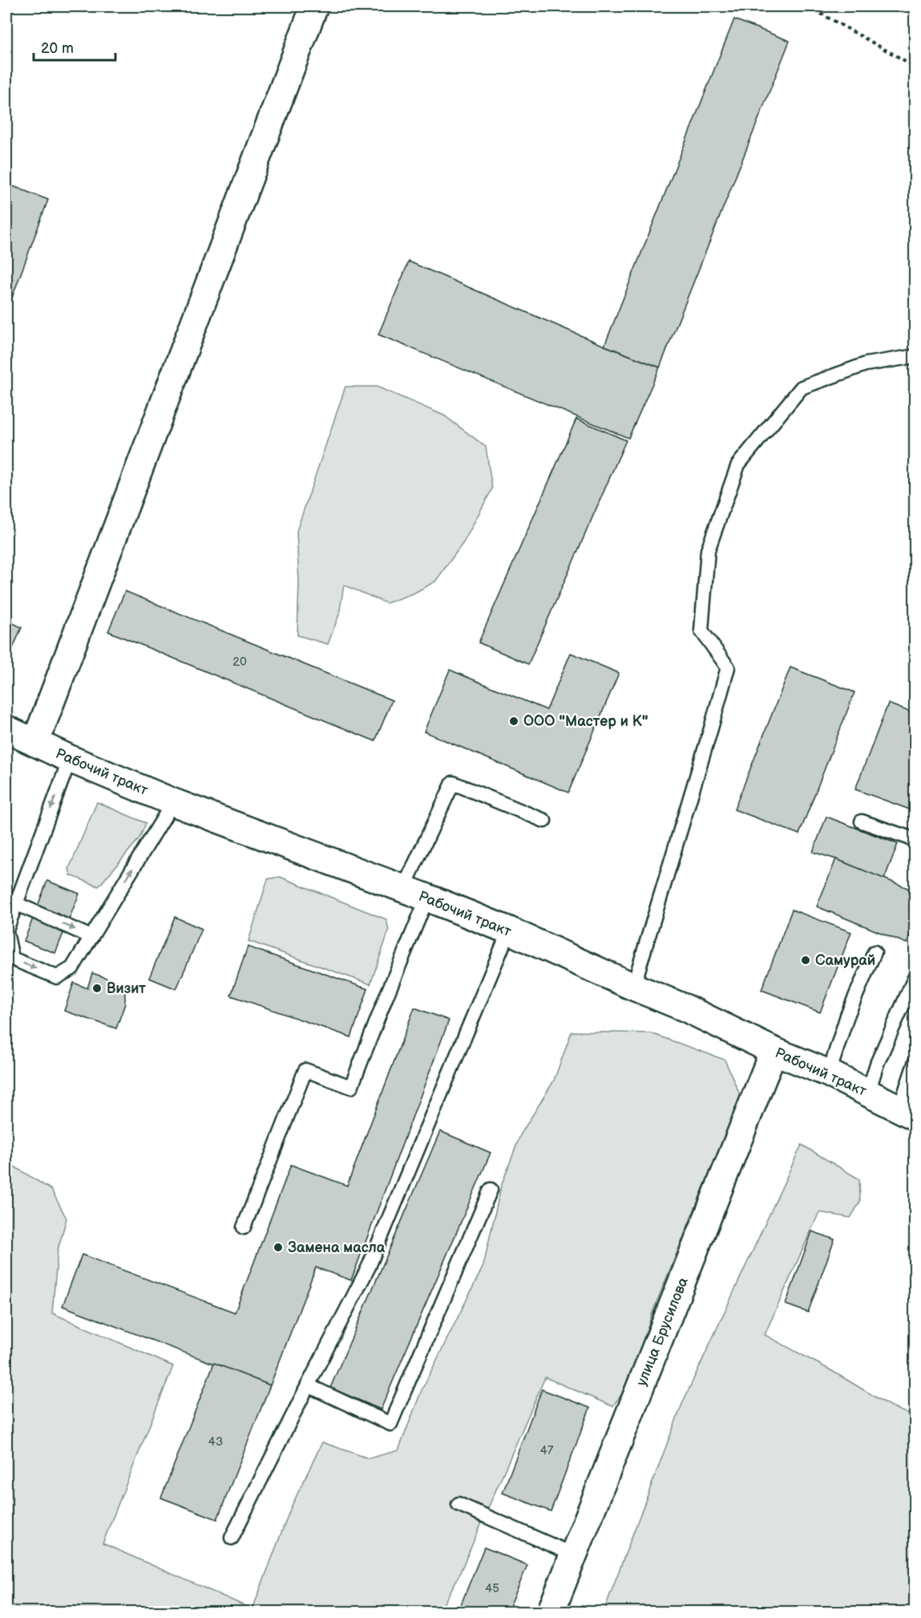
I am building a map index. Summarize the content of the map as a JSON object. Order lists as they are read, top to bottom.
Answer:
{
  "streets": {
    "street": ["Рабочий тракт", "улица Брусилова"]
  },
  "crossings": [
    ["Рабочий тракт", "улица Брусилова"]
  ],
  "places": [
    "ООО \"Мастер и К\"",
    "Самурай",
    "Визит",
    "Замена масла"
  ],
  "house_numbers": [
    "20",
    "43",
    "47",
    "45"
  ],
  "scale_bar": "20 m"
}
